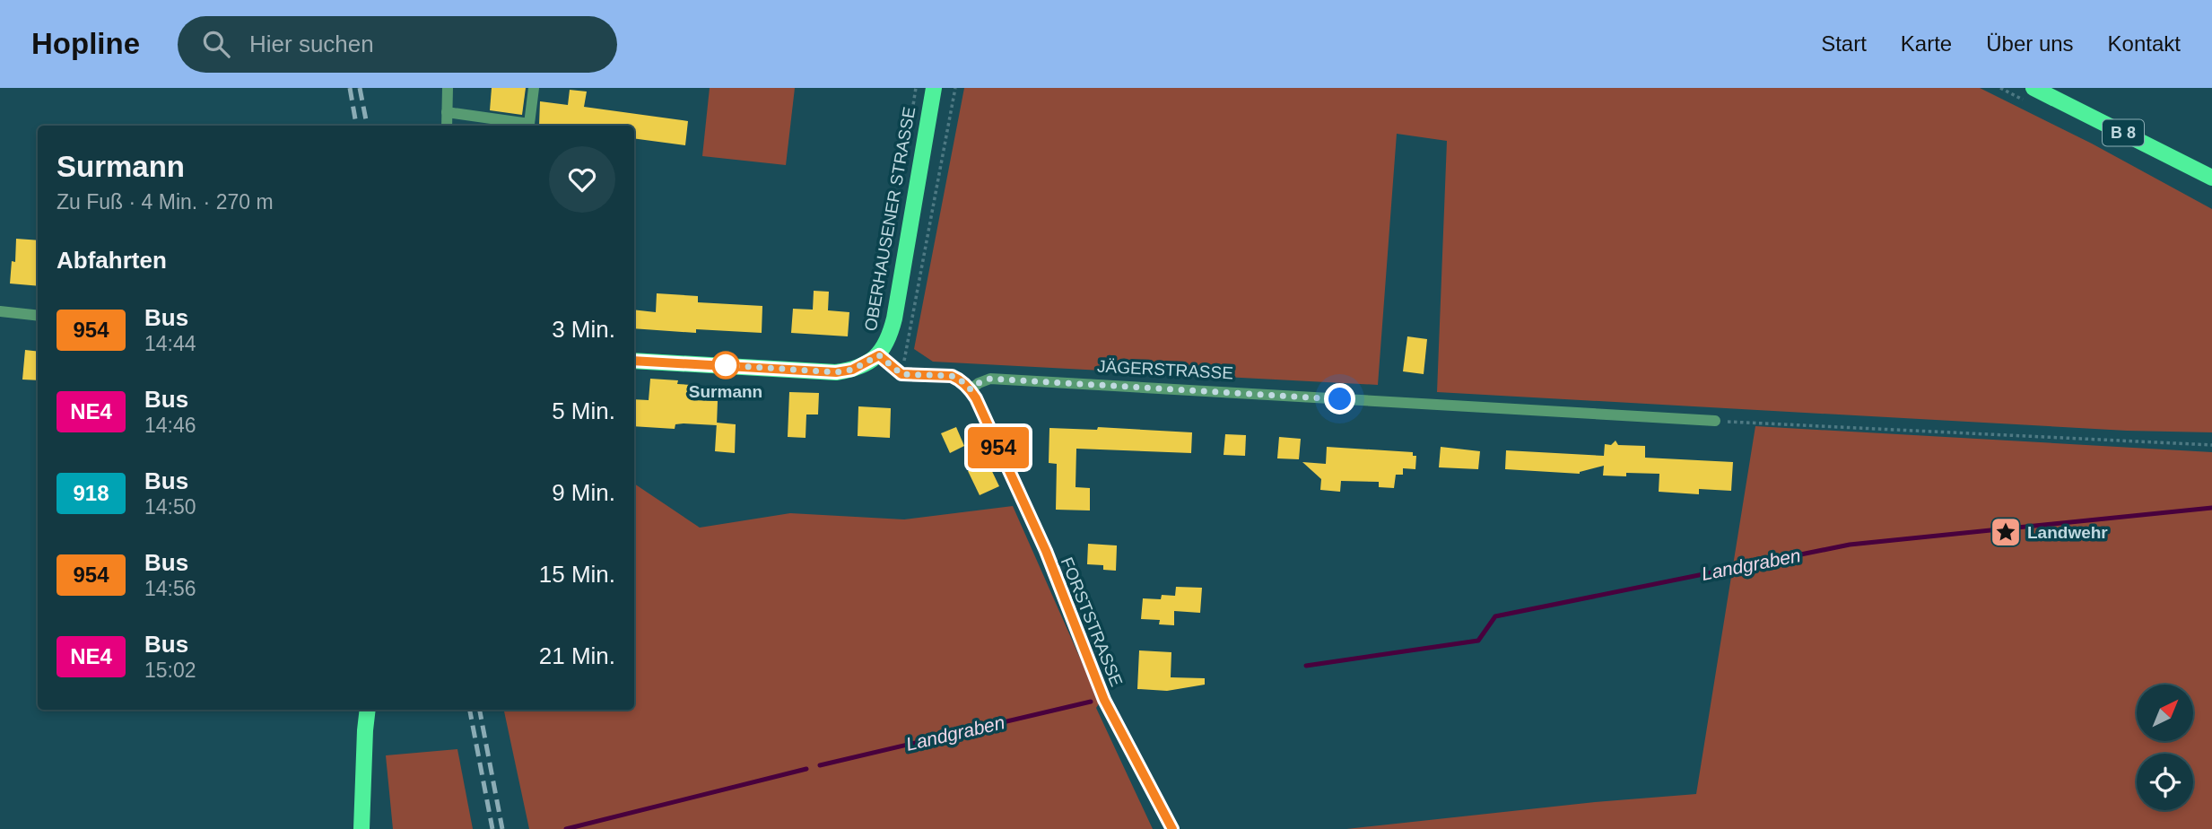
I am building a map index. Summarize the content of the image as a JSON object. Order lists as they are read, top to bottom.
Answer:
{
  "streets": {
    "main road": ["B 8", "OBERHAUSENER STRASSE"],
    "street": ["JÄGERSTRASSE", "FORSTSTRASSE"]
  },
  "crossings": [
    ["JÄGERSTRASSE", "FORSTSTRASSE"]
  ],
  "water": ["Landgraben"],
  "places": {
    "other": ["Surmann"],
    "place": ["Landwehr"]
  },
  "lines": ["bus line 954"],
  "north": "top right",
  "page": {
    "header": "Hopline",
    "search": "Hier suchen",
    "nav": [
      "Start",
      "Karte",
      "Über uns",
      "Kontakt"
    ],
    "on_map": "954",
    "heading": [
      ["Surmann", "Zu Fuß · 4 Min. · 270 m"],
      "Abfahrten"
    ],
    "list": [
      {
        "mark": "954",
        "name": "Bus",
        "note": "14:44",
        "value": "3 Min."
      },
      {
        "mark": "NE4",
        "name": "Bus",
        "note": "14:46",
        "value": "5 Min."
      },
      {
        "mark": "918",
        "name": "Bus",
        "note": "14:50",
        "value": "9 Min."
      },
      {
        "mark": "954",
        "name": "Bus",
        "note": "14:56",
        "value": "15 Min."
      },
      {
        "mark": "NE4",
        "name": "Bus",
        "note": "15:02",
        "value": "21 Min."
      }
    ]
  }
}
